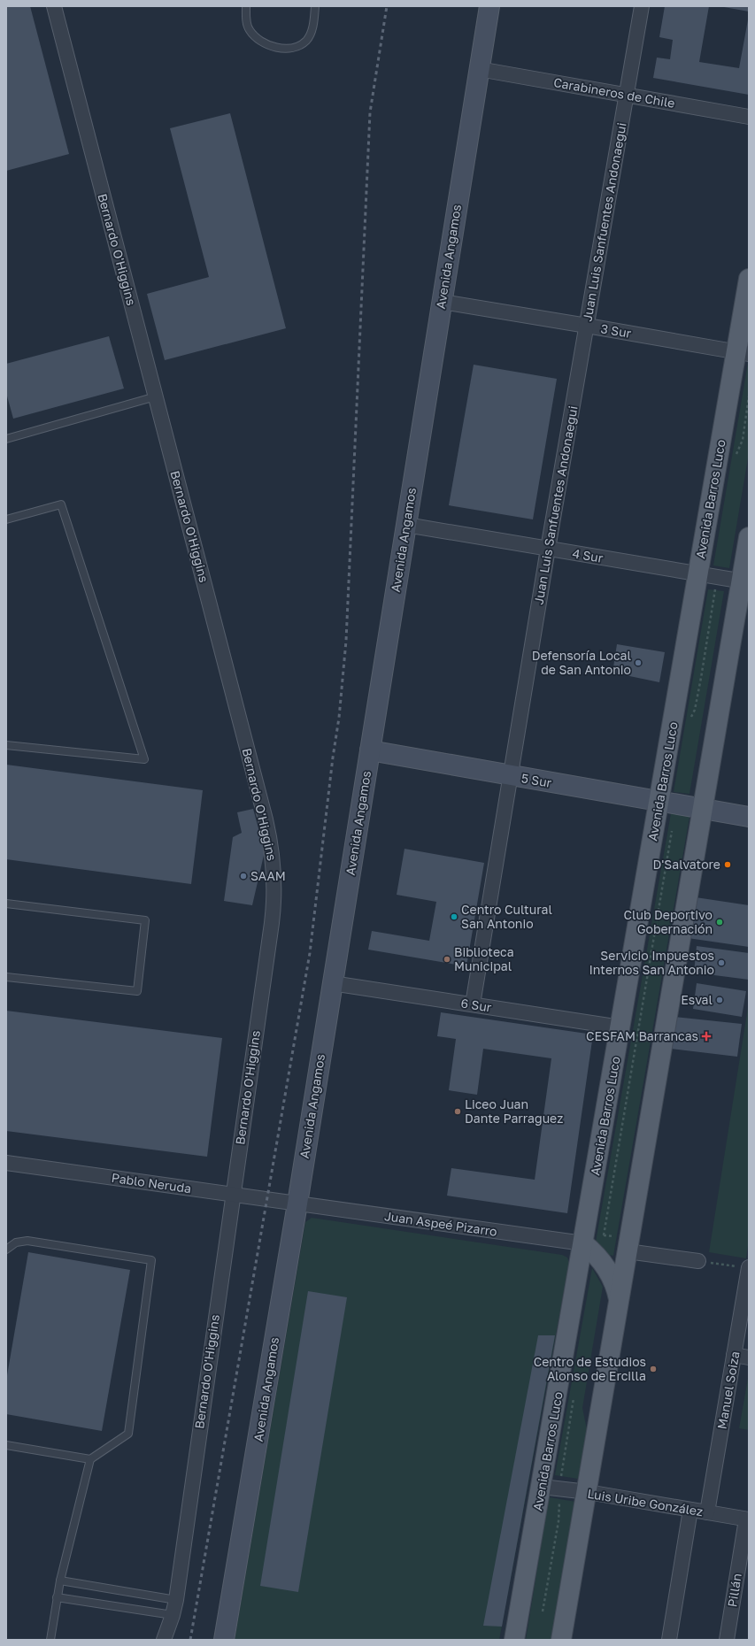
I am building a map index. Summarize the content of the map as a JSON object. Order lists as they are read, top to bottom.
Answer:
{
  "streets": {
    "main road": ["Avenida Barros Luco"],
    "street": [
      "Carabineros de Chile",
      "Juan Luis Sanfuentes Andonaegui",
      "Bernardo O'Higgins",
      "Avenida Angamos",
      "3 Sur",
      "4 Sur",
      "5 Sur",
      "6 Sur",
      "Pablo Neruda",
      "Juan Aspeé Pizarro",
      "Manuel Soiza",
      "Luis Uribe González",
      "Pillán"
    ]
  },
  "crossings": [
    ["Carabineros de Chile", "Juan Luis Sanfuentes Andonaegui"],
    ["Carabineros de Chile", "Avenida Angamos"],
    ["Juan Luis Sanfuentes Andonaegui", "3 Sur"],
    ["Juan Luis Sanfuentes Andonaegui", "4 Sur"],
    ["Juan Luis Sanfuentes Andonaegui", "5 Sur"],
    ["Juan Luis Sanfuentes Andonaegui", "6 Sur"],
    ["Bernardo O'Higgins", "Pablo Neruda"],
    ["Avenida Angamos", "3 Sur"],
    ["Avenida Angamos", "4 Sur"],
    ["Avenida Angamos", "5 Sur"],
    ["Avenida Angamos", "6 Sur"],
    ["Avenida Angamos", "Pablo Neruda"],
    ["Avenida Angamos", "Juan Aspeé Pizarro"],
    ["3 Sur", "Avenida Barros Luco"],
    ["Avenida Barros Luco", "4 Sur"],
    ["Avenida Barros Luco", "5 Sur"],
    ["Avenida Barros Luco", "6 Sur"],
    ["Avenida Barros Luco", "Juan Aspeé Pizarro"],
    ["Avenida Barros Luco", "Luis Uribe González"],
    ["Pablo Neruda", "Juan Aspeé Pizarro"],
    ["Manuel Soiza", "Luis Uribe González"],
    ["Luis Uribe González", "Pillán"]
  ],
  "places": {
    "other": [
      "Defensoría Local de San Antonio",
      "D'Salvatore",
      "SAAM",
      "Centro Cultural San Antonio",
      "Club Deportivo Gobernación",
      "Biblioteca Municipal",
      "Servicio Impuestos Internos San Antonio",
      "Esval",
      "Liceo Juan Dante Parraguez",
      "Centro de Estudios Alonso de Ercilla"
    ],
    "health": ["CESFAM Barrancas"]
  }
}
